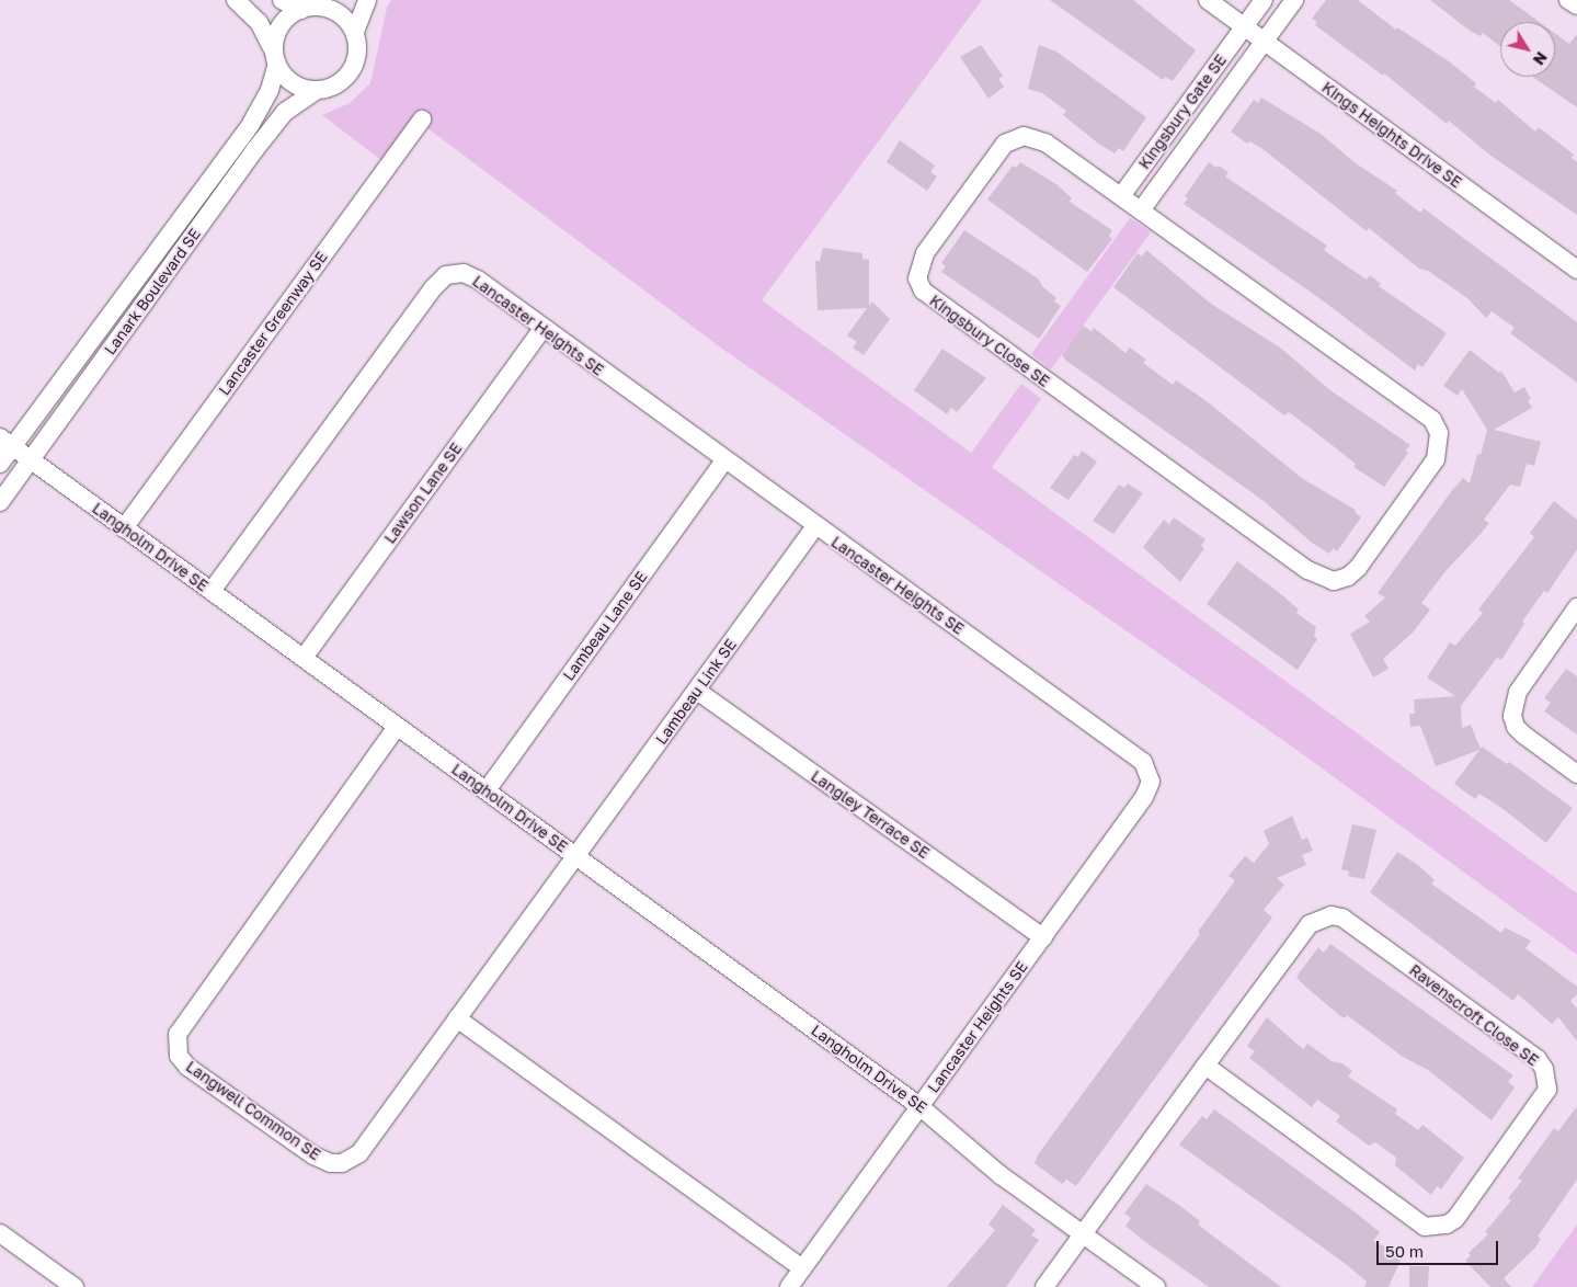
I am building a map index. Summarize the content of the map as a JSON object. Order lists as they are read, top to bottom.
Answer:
{
  "streets": {
    "street": [
      "Kingsbury Gate SE",
      "Kings Heights Drive SE",
      "Lanark Boulevard SE",
      "Lancaster Greenway SE",
      "Lancaster Heights SE",
      "Kingsbury Close SE",
      "Lawson Lane SE",
      "Langholm Drive SE",
      "Lambeau Lane SE",
      "Lambeau Link SE",
      "Langley Terrace SE",
      "Ravenscroft Close SE",
      "Langwell Common SE"
    ]
  },
  "crossings": [
    ["Kingsbury Gate SE", "Kings Heights Drive SE"],
    ["Kingsbury Gate SE", "Kingsbury Close SE"],
    ["Lanark Boulevard SE", "Langholm Drive SE"],
    ["Lancaster Greenway SE", "Langholm Drive SE"],
    ["Lancaster Heights SE", "Lawson Lane SE"],
    ["Lancaster Heights SE", "Langholm Drive SE"],
    ["Lancaster Heights SE", "Lambeau Lane SE"],
    ["Lancaster Heights SE", "Lambeau Link SE"],
    ["Lancaster Heights SE", "Langley Terrace SE"],
    ["Lawson Lane SE", "Langholm Drive SE"],
    ["Langholm Drive SE", "Lambeau Lane SE"],
    ["Langholm Drive SE", "Lambeau Link SE"],
    ["Langholm Drive SE", "Ravenscroft Close SE"],
    ["Langholm Drive SE", "Langwell Common SE"],
    ["Lambeau Link SE", "Langley Terrace SE"],
    ["Lambeau Link SE", "Langwell Common SE"]
  ],
  "scale_bar": "50 m",
  "north": "bottom right"
}
